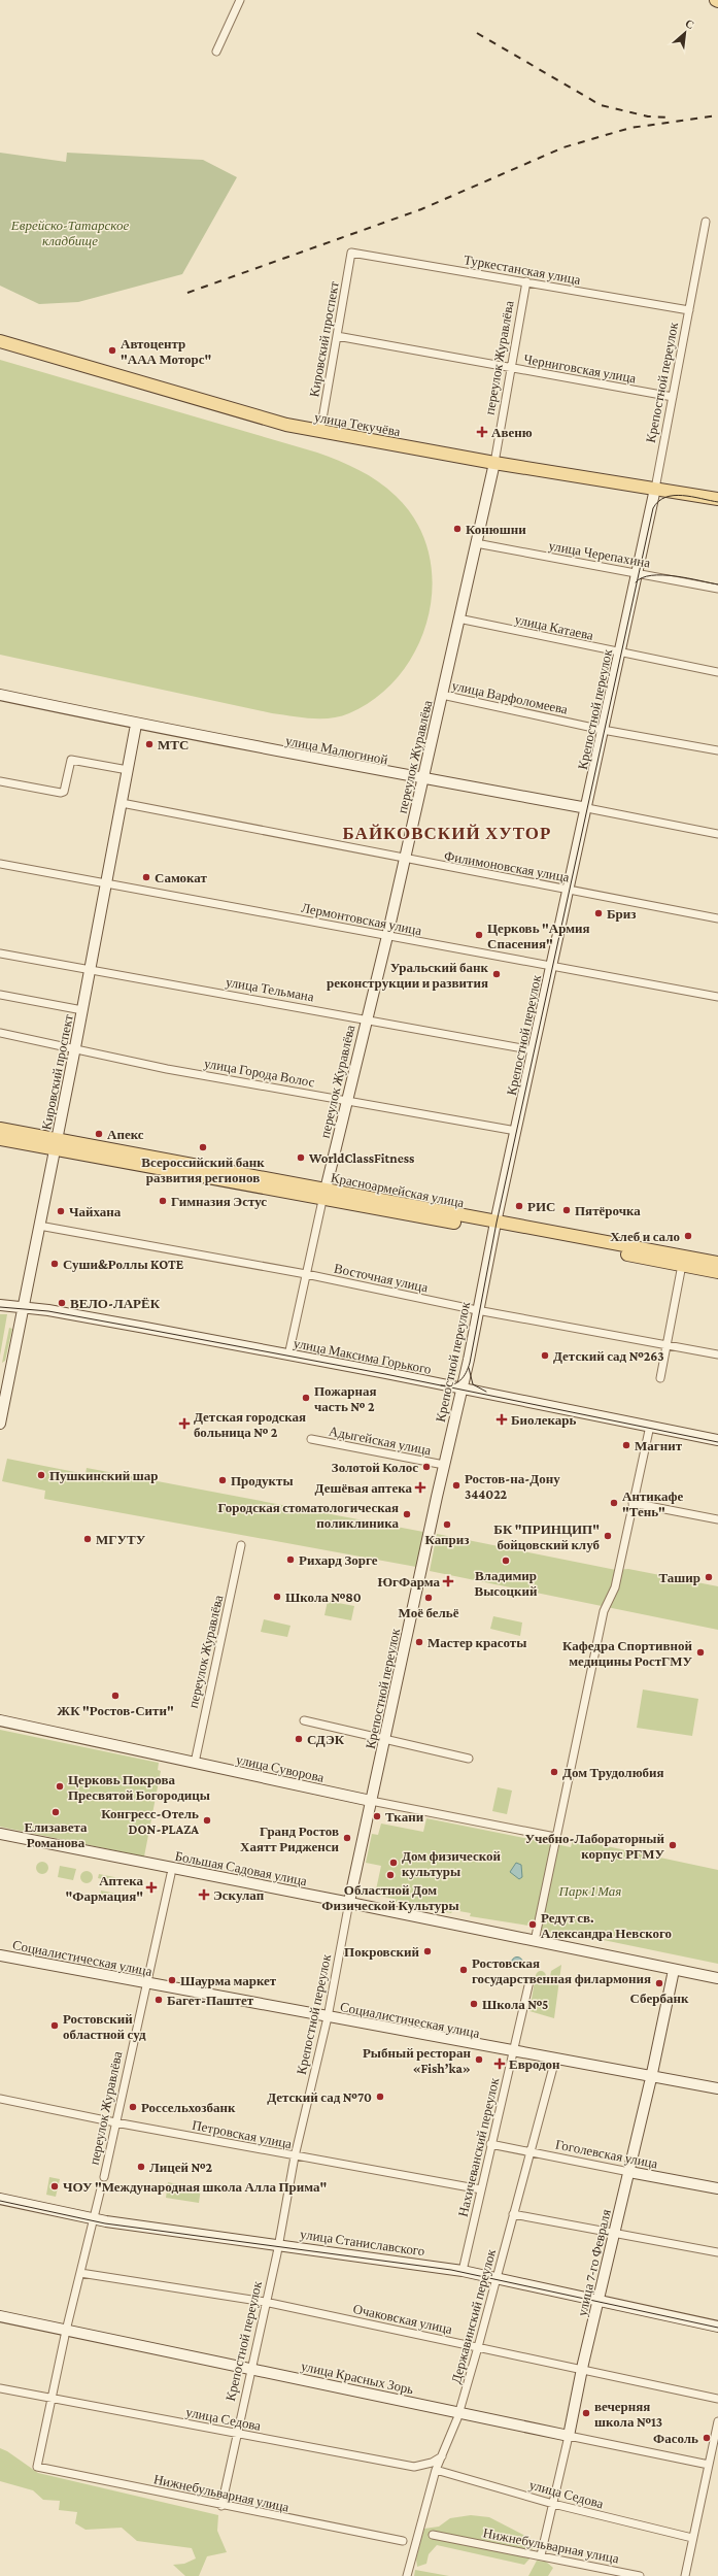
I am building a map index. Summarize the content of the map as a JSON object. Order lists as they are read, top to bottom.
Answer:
{
  "streets": {
    "main road": ["улица Текучёва", "Красноармейская улица"],
    "street": [
      "Туркестанская улица",
      "Кировский проспект",
      "переулок Журавлёва",
      "Черниговская улица",
      "Крепостной переулок",
      "улица Черепахина",
      "улица Катаева",
      "улица Варфоломеева",
      "улица Малюгиной",
      "Филимоновская улица",
      "Лермонтовская улица",
      "улица Тельмана",
      "улица Города Волос",
      "Восточная улица",
      "улица Максима Горького",
      "Адыгейская улица",
      "улица Суворова",
      "Большая Садовая улица",
      "Социалистическая улица",
      "Петровская улица",
      "Нахичеванский переулок",
      "Гоголевская улица",
      "улица Станиславского",
      "улица 7-го Февраля",
      "Державинский переулок",
      "Очаковская улица",
      "улица Красных Зорь",
      "улица Седова",
      "Нижнебульварная улица"
    ]
  },
  "crossings": [
    ["Туркестанская улица", "Кировский проспект"],
    ["Туркестанская улица", "переулок Журавлёва"],
    ["Туркестанская улица", "Крепостной переулок"],
    ["Кировский проспект", "Черниговская улица"],
    ["Кировский проспект", "улица Текучёва"],
    ["Кировский проспект", "улица Малюгиной"],
    ["Кировский проспект", "Филимоновская улица"],
    ["Кировский проспект", "Лермонтовская улица"],
    ["Кировский проспект", "улица Тельмана"],
    ["Кировский проспект", "улица Города Волос"],
    ["Кировский проспект", "Красноармейская улица"],
    ["Кировский проспект", "Восточная улица"],
    ["Кировский проспект", "улица Максима Горького"],
    ["переулок Журавлёва", "Черниговская улица"],
    ["переулок Журавлёва", "улица Текучёва"],
    ["переулок Журавлёва", "улица Черепахина"],
    ["переулок Журавлёва", "улица Катаева"],
    ["переулок Журавлёва", "улица Варфоломеева"],
    ["переулок Журавлёва", "улица Малюгиной"],
    ["переулок Журавлёва", "Филимоновская улица"],
    ["переулок Журавлёва", "Лермонтовская улица"],
    ["переулок Журавлёва", "улица Тельмана"],
    ["переулок Журавлёва", "улица Города Волос"],
    ["переулок Журавлёва", "Красноармейская улица"],
    ["переулок Журавлёва", "Восточная улица"],
    ["переулок Журавлёва", "улица Максима Горького"],
    ["переулок Журавлёва", "улица Суворова"],
    ["переулок Журавлёва", "Большая Садовая улица"],
    ["переулок Журавлёва", "Социалистическая улица"],
    ["переулок Журавлёва", "Петровская улица"],
    ["Черниговская улица", "Крепостной переулок"],
    ["Крепостной переулок", "улица Текучёва"],
    ["Крепостной переулок", "улица Черепахина"],
    ["Крепостной переулок", "улица Катаева"],
    ["Крепостной переулок", "улица Варфоломеева"],
    ["Крепостной переулок", "улица Малюгиной"],
    ["Крепостной переулок", "Филимоновская улица"],
    ["Крепостной переулок", "Лермонтовская улица"],
    ["Крепостной переулок", "улица Тельмана"],
    ["Крепостной переулок", "улица Города Волос"],
    ["Крепостной переулок", "Красноармейская улица"],
    ["Крепостной переулок", "Восточная улица"],
    ["Крепостной переулок", "улица Максима Горького"],
    ["Крепостной переулок", "Адыгейская улица"],
    ["Крепостной переулок", "улица Суворова"],
    ["Крепостной переулок", "Большая Садовая улица"],
    ["Крепостной переулок", "Социалистическая улица"],
    ["Крепостной переулок", "Петровская улица"],
    ["Крепостной переулок", "улица Станиславского"],
    ["Крепостной переулок", "Очаковская улица"],
    ["Крепостной переулок", "улица Красных Зорь"],
    ["Крепостной переулок", "улица Седова"],
    ["Крепостной переулок", "Нижнебульварная улица"],
    ["Большая Садовая улица", "улица 7-го Февраля"],
    ["Социалистическая улица", "Нахичеванский переулок"],
    ["Социалистическая улица", "улица 7-го Февраля"],
    ["Социалистическая улица", "Державинский переулок"],
    ["Петровская улица", "Нахичеванский переулок"],
    ["Нахичеванский переулок", "Гоголевская улица"],
    ["Нахичеванский переулок", "улица Станиславского"],
    ["Гоголевская улица", "улица 7-го Февраля"],
    ["Гоголевская улица", "Державинский переулок"],
    ["улица Станиславского", "улица 7-го Февраля"],
    ["улица Станиславского", "Державинский переулок"],
    ["улица 7-го Февраля", "Очаковская улица"],
    ["улица 7-го Февраля", "улица Красных Зорь"],
    ["улица 7-го Февраля", "улица Седова"],
    ["улица 7-го Февраля", "Нижнебульварная улица"],
    ["Державинский переулок", "Очаковская улица"],
    ["Державинский переулок", "улица Красных Зорь"],
    ["Державинский переулок", "улица Седова"],
    ["улица Седова", "Нижнебульварная улица"]
  ],
  "districts": ["БАЙКОВСКИЙ ХУТОР"],
  "parks": ["Еврейско-Татарское кладбище", "Парк 1 Мая"],
  "places": {
    "other": [
      "Автоцентр \"ААА Моторс\"",
      "Конюшни",
      "МТС",
      "Самокат",
      "Бриз",
      "Церковь \"Армия Спасения\"",
      "Уральский банк реконструкции и развития",
      "Апекс",
      "Всероссийский банк развития регионов",
      "WorldClassFitness",
      "Гимназия Эстус",
      "РИС",
      "Пятёрочка",
      "Чайхана",
      "Хлеб и сало",
      "Суши&Роллы KOTE",
      "ВЕЛО-ЛАРЁК",
      "Детский сад №263",
      "Пожарная часть № 2",
      "Магнит",
      "Золотой Колос",
      "Пушкинский шар",
      "Продукты",
      "Ростов-на-Дону 344022",
      "Антикафе \"Тень\"",
      "Городская стоматологическая поликлиника",
      "Каприз",
      "БК \"ПРИНЦИП\" бойцовский клуб",
      "МГУТУ",
      "Рихард Зорге",
      "Владимир Высоцкий",
      "Ташир",
      "Школа №80",
      "Моё бельё",
      "Мастер красоты",
      "Кафедра Спортивной медицины РостГМУ",
      "ЖК \"Ростов-Сити\"",
      "СДЭК",
      "Дом Трудолюбия",
      "Церковь Покрова Пресвятой Богородицы",
      "Елизавета Романова",
      "Ткани",
      "Конгресс-Отель DON-PLAZA",
      "Гранд Ростов Хаятт Ридженси",
      "Учебно-Лабораторный корпус РГМУ",
      "Дом физической культуры",
      "Областной Дом Физической Культуры",
      "Редут св. Александра Невского",
      "Покровский",
      "Ростовская государственная филармония",
      "Шаурма маркет",
      "Сбербанк",
      "Багет-Паштет",
      "Школа №5",
      "Ростовский областной суд",
      "Рыбный ресторан «Fish’ka»",
      "Детский сад №70",
      "Россельхозбанк",
      "Лицей №2",
      "ЧОУ \"Международная школа Алла Прима\"",
      "вечерняя школа №13",
      "Фасоль"
    ],
    "health": [
      "Авеню",
      "Биолекарь",
      "Детская городская больница № 2",
      "Дешёвая аптека",
      "ЮгФарма",
      "Аптека \"Фармация\"",
      "Эскулап",
      "Евродон"
    ]
  },
  "north": "top right"
}
